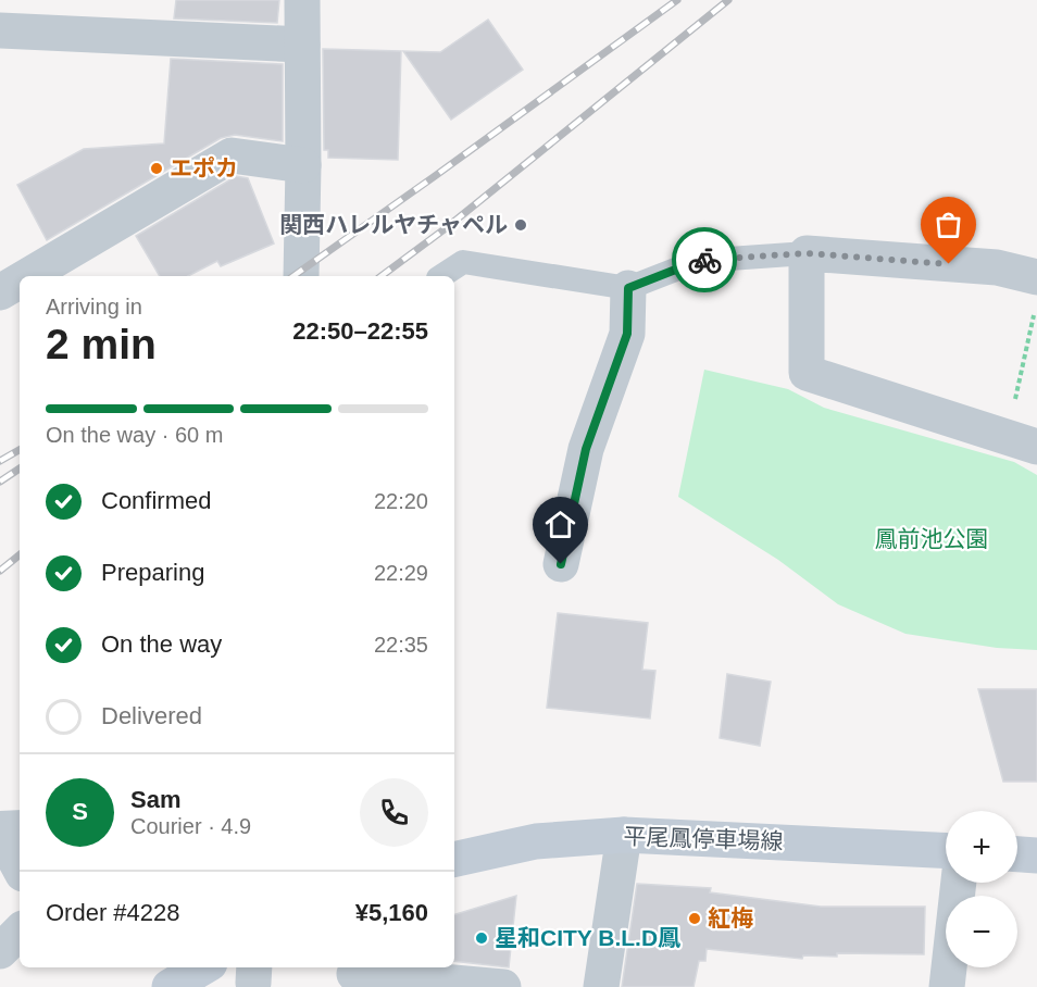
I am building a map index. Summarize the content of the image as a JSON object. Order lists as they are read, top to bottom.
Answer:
{
  "streets": {
    "main road": ["平尾鳳停車場線"]
  },
  "parks": ["鳳前池公園"],
  "places": [
    "エポカ",
    "関西ハレルヤチャペル",
    "紅梅",
    "星和CITY B.L.D鳳"
  ],
  "page": {
    "heading": ["2 min", "Arriving in", "22:50–22:55"],
    "panel": [
      "Sam",
      "Courier · 4.9",
      "Order #4228",
      "¥5,160"
    ],
    "bar": "On the way · 60 m",
    "list": [
      ["Confirmed", "22:20"],
      ["Preparing", "22:29"],
      ["On the way", "22:35"],
      "Delivered"
    ],
    "round": "S",
    "map_buttons": ["+", "−"]
  }
}
